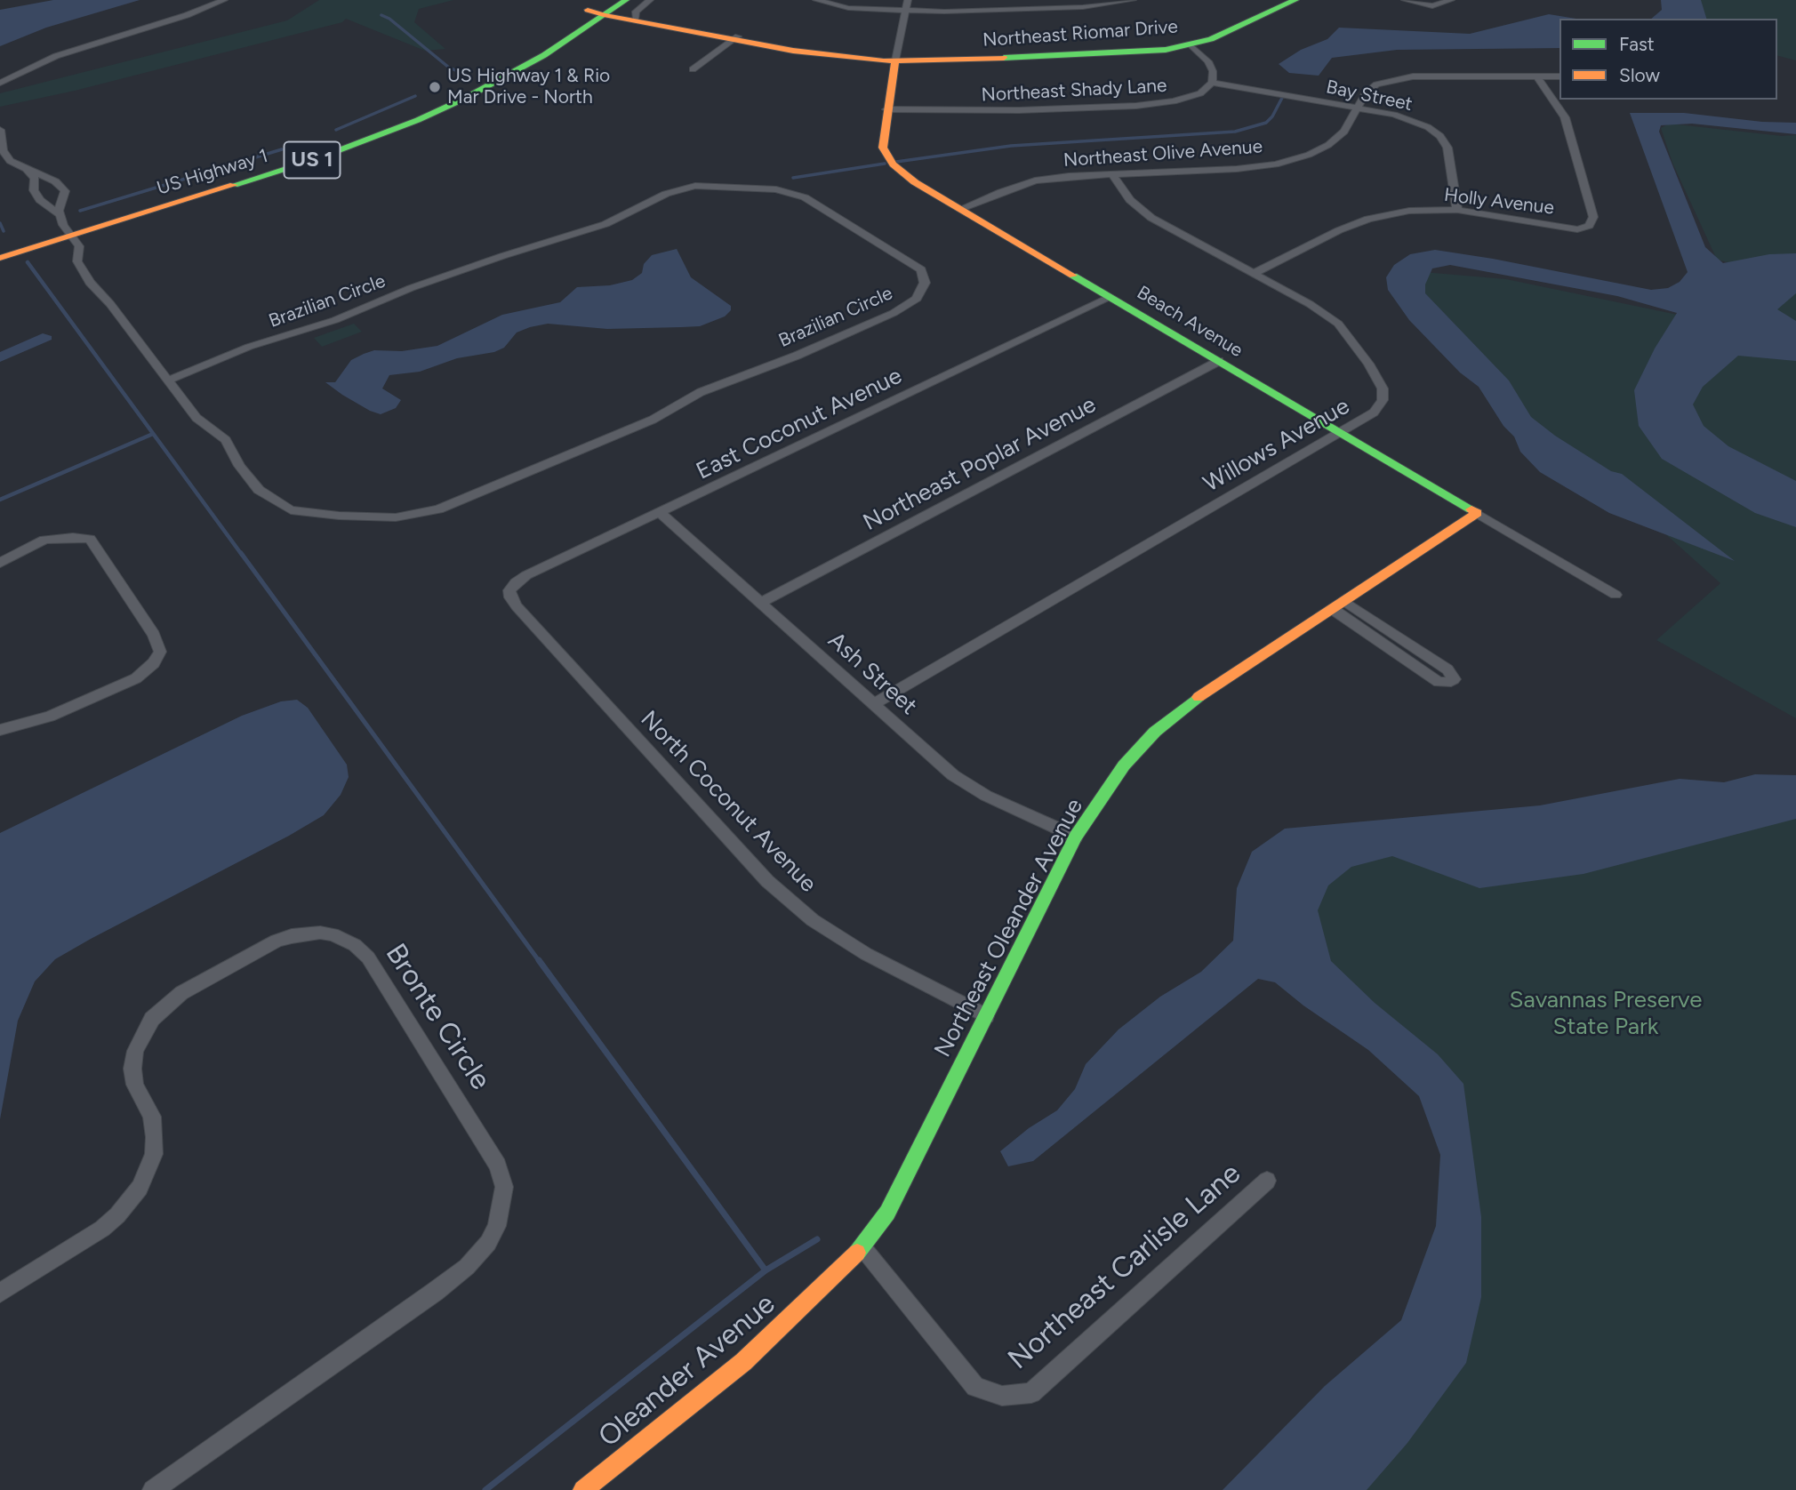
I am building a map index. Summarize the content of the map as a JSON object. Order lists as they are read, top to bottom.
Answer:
{
  "streets": {
    "street": [
      "Northeast Riomar Drive",
      "Northeast Shady Lane",
      "Bay Street",
      "Northeast Olive Avenue",
      "US 1",
      "US Highway 1",
      "Holly Avenue",
      "Brazilian Circle",
      "Beach Avenue",
      "East Coconut Avenue",
      "Willows Avenue",
      "Northeast Poplar Avenue",
      "Ash Street",
      "North Coconut Avenue",
      "Northeast Oleander Avenue",
      "Bronte Circle",
      "Northeast Carlisle Lane",
      "Oleander Avenue"
    ]
  },
  "crossings": [
    ["Northeast Riomar Drive", "US Highway 1"],
    ["Northeast Riomar Drive", "Beach Avenue"],
    ["Northeast Shady Lane", "Bay Street"],
    ["Northeast Shady Lane", "Beach Avenue"],
    ["Bay Street", "Northeast Olive Avenue"],
    ["Bay Street", "Holly Avenue"],
    ["Northeast Olive Avenue", "Holly Avenue"],
    ["Northeast Olive Avenue", "Beach Avenue"],
    ["Northeast Olive Avenue", "Willows Avenue"],
    ["US Highway 1", "Brazilian Circle"],
    ["Holly Avenue", "Willows Avenue"],
    ["Beach Avenue", "East Coconut Avenue"],
    ["Beach Avenue", "Willows Avenue"],
    ["Beach Avenue", "Northeast Poplar Avenue"],
    ["Beach Avenue", "Northeast Oleander Avenue"],
    ["East Coconut Avenue", "Ash Street"],
    ["East Coconut Avenue", "North Coconut Avenue"],
    ["Willows Avenue", "Ash Street"],
    ["Northeast Poplar Avenue", "Ash Street"],
    ["Ash Street", "Northeast Oleander Avenue"],
    ["North Coconut Avenue", "Northeast Oleander Avenue"],
    ["Northeast Oleander Avenue", "Northeast Carlisle Lane"],
    ["Northeast Oleander Avenue", "Oleander Avenue"]
  ],
  "parks": ["Savannas Preserve State Park"],
  "places": ["US Highway 1 & Rio Mar Drive - North"],
  "legend": ["Fast", "Slow"]
}
